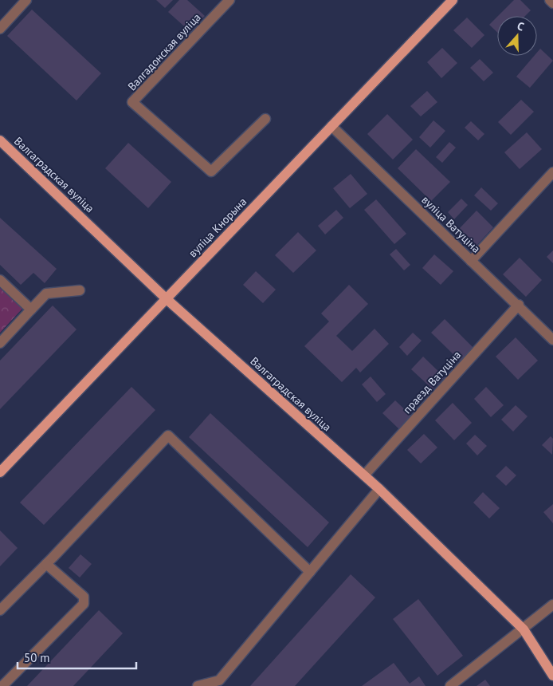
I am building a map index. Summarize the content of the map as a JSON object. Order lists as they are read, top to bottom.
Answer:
{
  "streets": {
    "main road": ["Валгаградская вуліца", "вуліца Кнорына"],
    "street": ["Валгадонская вуліца", "вуліца Ватуціна", "праезд Ватуціна"]
  },
  "crossings": [
    ["Валгаградская вуліца", "вуліца Кнорына"],
    ["Валгаградская вуліца", "праезд Ватуціна"],
    ["вуліца Ватуціна", "вуліца Кнорына"],
    ["вуліца Ватуціна", "праезд Ватуціна"]
  ],
  "scale_bar": "50 m",
  "north": "top"
}
